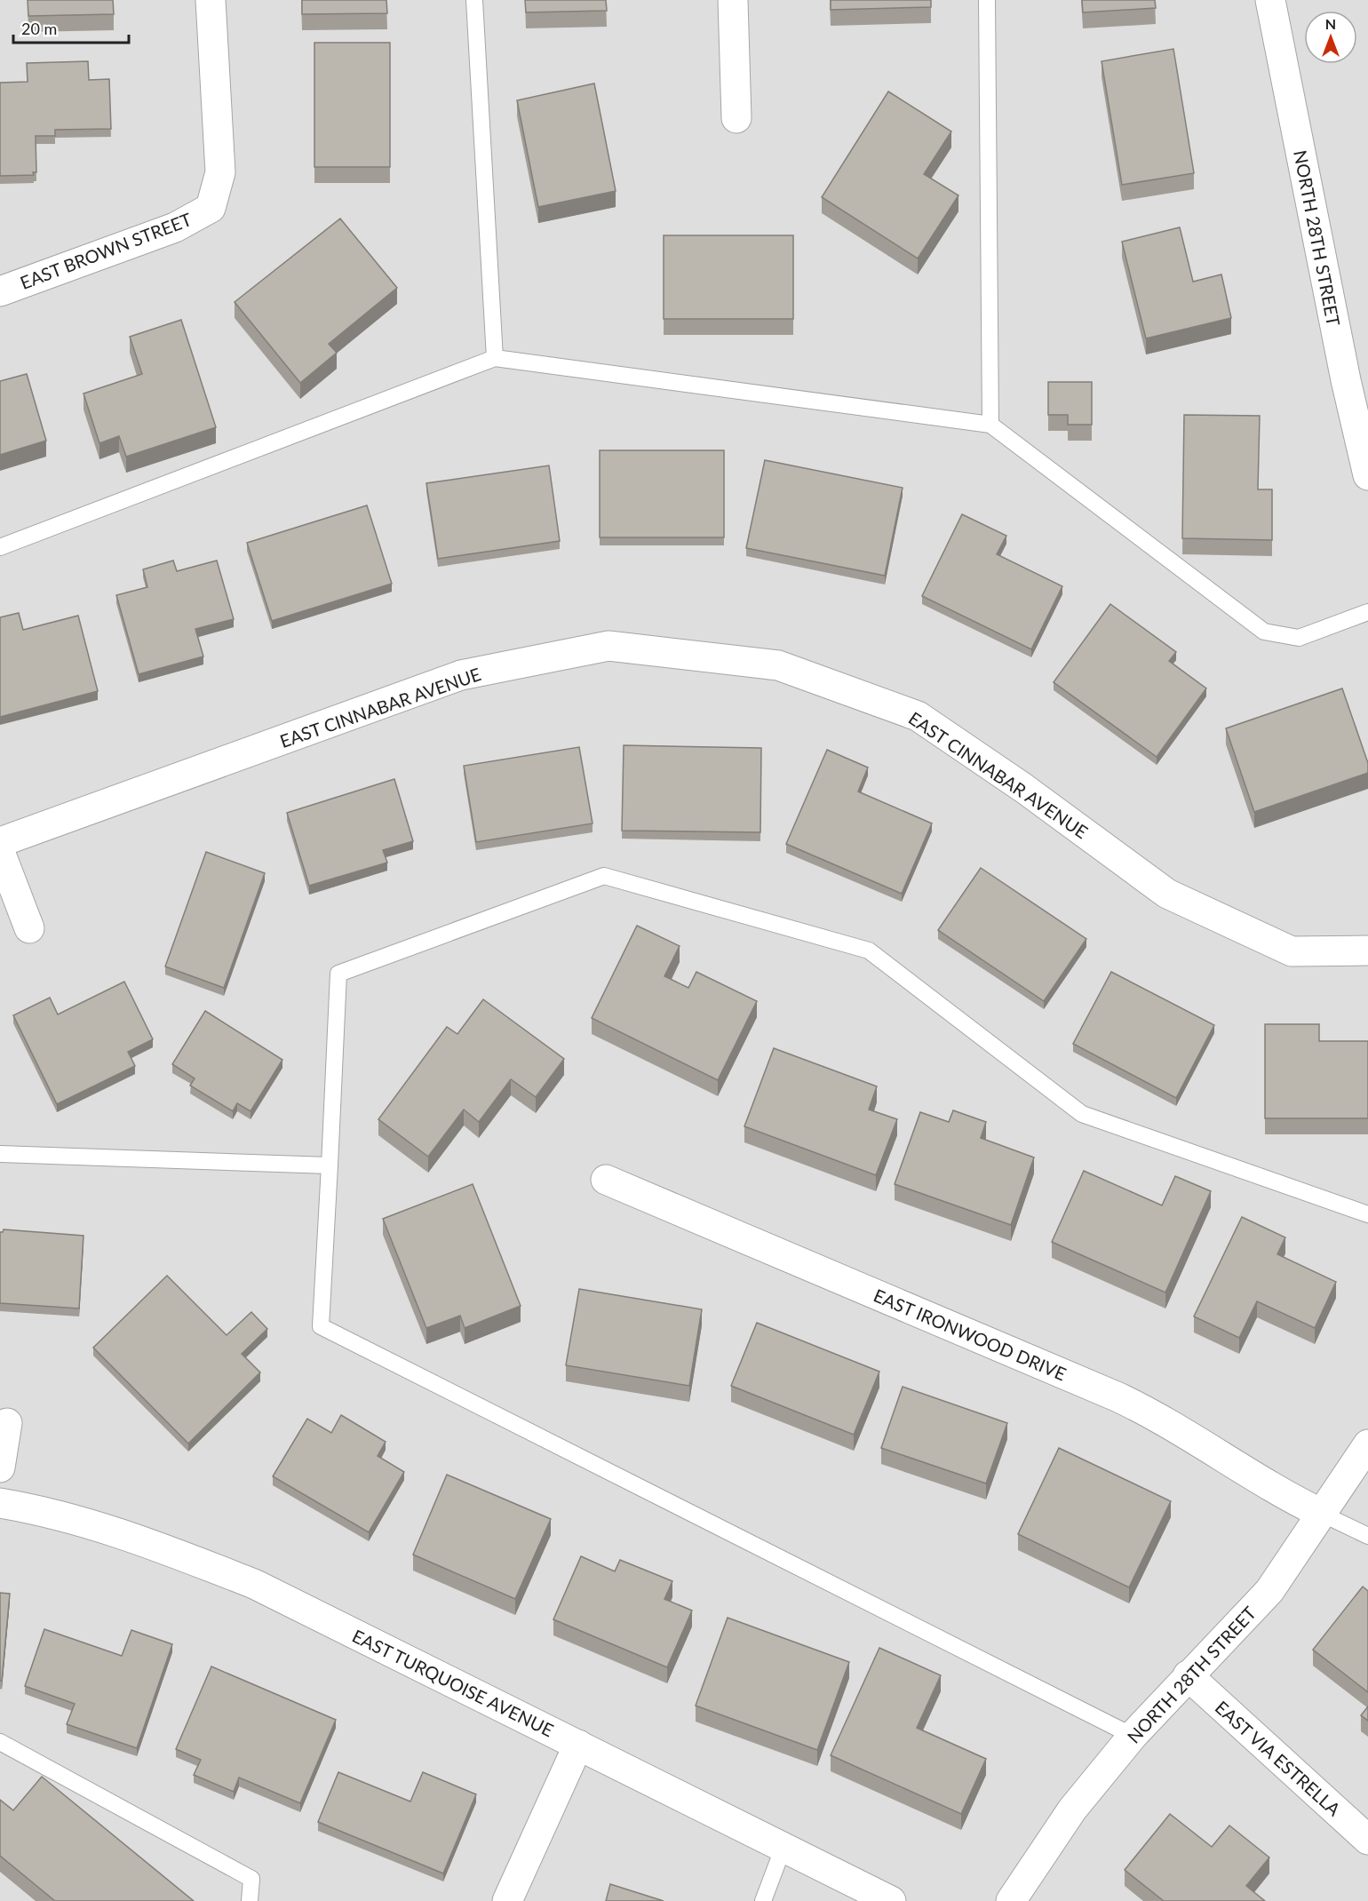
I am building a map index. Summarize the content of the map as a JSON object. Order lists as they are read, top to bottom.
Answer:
{
  "streets": {
    "street": [
      "NORTH 28TH STREET",
      "EAST BROWN STREET",
      "EAST CINNABAR AVENUE",
      "EAST IRONWOOD DRIVE",
      "EAST TURQUOISE AVENUE",
      "EAST VIA ESTRELLA"
    ]
  },
  "crossings": [
    ["NORTH 28TH STREET", "EAST IRONWOOD DRIVE"],
    ["NORTH 28TH STREET", "EAST VIA ESTRELLA"]
  ],
  "scale_bar": "20 m",
  "north": "top"
}
